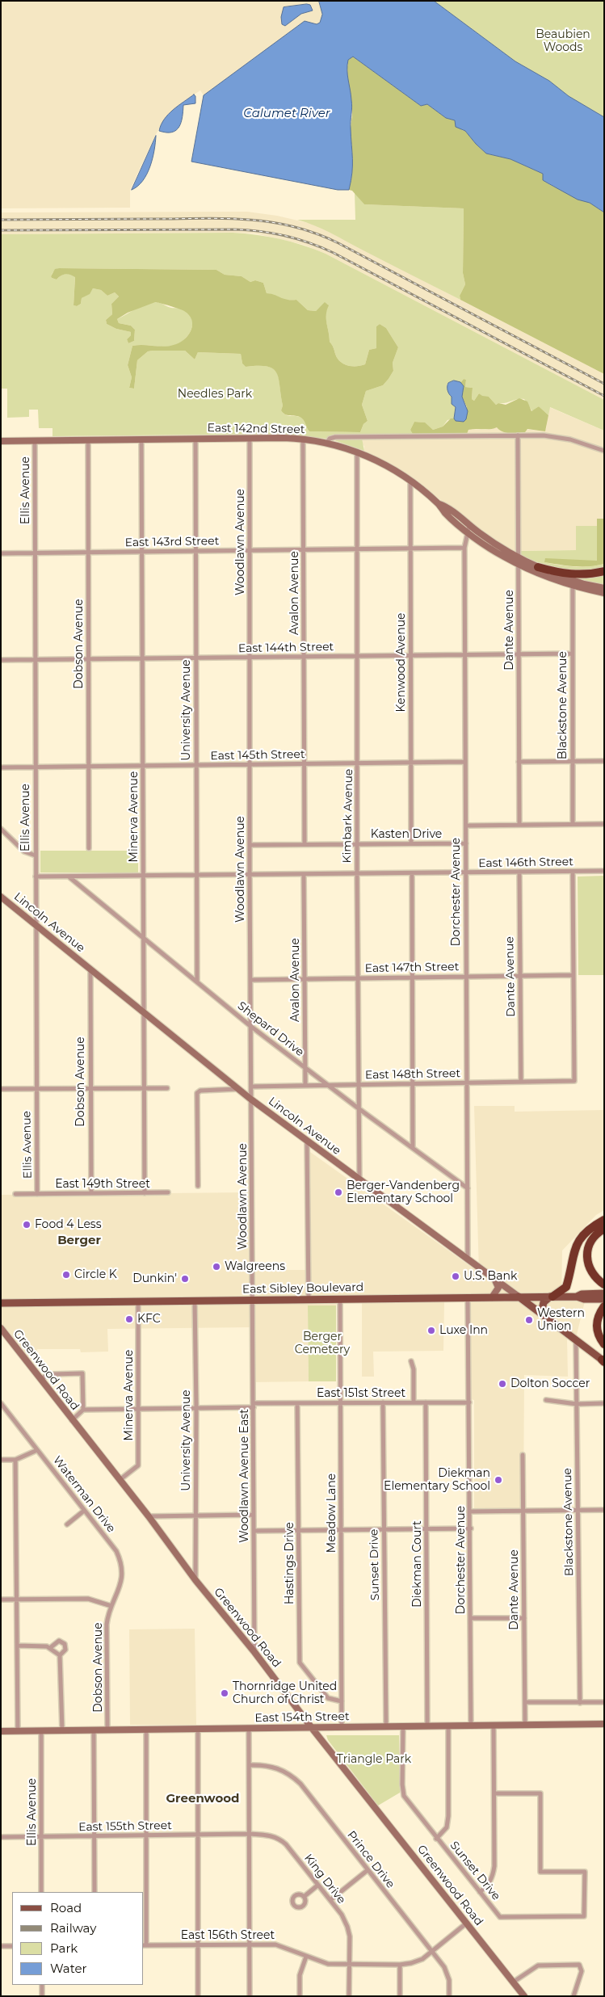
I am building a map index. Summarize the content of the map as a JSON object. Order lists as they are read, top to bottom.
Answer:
{
  "streets": {
    "main road": ["Lincoln Avenue", "East Sibley Boulevard"],
    "street": [
      "East 142nd Street",
      "Ellis Avenue",
      "East 143rd Street",
      "Woodlawn Avenue",
      "Avalon Avenue",
      "Dante Avenue",
      "Dobson Avenue",
      "East 144th Street",
      "Kenwood Avenue",
      "Blackstone Avenue",
      "University Avenue",
      "East 145th Street",
      "Kimbark Avenue",
      "Minerva Avenue",
      "Kasten Drive",
      "East 146th Street",
      "Dorchester Avenue",
      "East 147th Street",
      "Shepard Drive",
      "East 148th Street",
      "East 149th Street",
      "Greenwood Road",
      "East 151st Street",
      "Woodlawn Avenue East",
      "Waterman Drive",
      "Meadow Lane",
      "Hastings Drive",
      "Diekman Court",
      "Sunset Drive",
      "East 154th Street",
      "East 155th Street",
      "Prince Drive",
      "King Drive",
      "East 156th Street"
    ]
  },
  "crossings": [
    ["East 142nd Street", "Ellis Avenue"],
    ["East 142nd Street", "Woodlawn Avenue"],
    ["East 142nd Street", "Avalon Avenue"],
    ["East 142nd Street", "Dante Avenue"],
    ["East 142nd Street", "Dobson Avenue"],
    ["East 142nd Street", "University Avenue"],
    ["East 142nd Street", "Minerva Avenue"],
    ["Ellis Avenue", "East 143rd Street"],
    ["Ellis Avenue", "East 144th Street"],
    ["Ellis Avenue", "East 145th Street"],
    ["Ellis Avenue", "East 146th Street"],
    ["Ellis Avenue", "Lincoln Avenue"],
    ["Ellis Avenue", "East 149th Street"],
    ["Ellis Avenue", "East 154th Street"],
    ["Ellis Avenue", "East 155th Street"],
    ["East 143rd Street", "Woodlawn Avenue"],
    ["East 143rd Street", "Avalon Avenue"],
    ["East 143rd Street", "Dobson Avenue"],
    ["East 143rd Street", "Kenwood Avenue"],
    ["East 143rd Street", "University Avenue"],
    ["East 143rd Street", "Kimbark Avenue"],
    ["East 143rd Street", "Minerva Avenue"],
    ["East 143rd Street", "Dorchester Avenue"],
    ["Woodlawn Avenue", "East 144th Street"],
    ["Woodlawn Avenue", "East 145th Street"],
    ["Woodlawn Avenue", "Kasten Drive"],
    ["Woodlawn Avenue", "East 146th Street"],
    ["Woodlawn Avenue", "Lincoln Avenue"],
    ["Woodlawn Avenue", "East 147th Street"],
    ["Woodlawn Avenue", "Shepard Drive"],
    ["Woodlawn Avenue", "East 148th Street"],
    ["Woodlawn Avenue", "East Sibley Boulevard"],
    ["Woodlawn Avenue", "Woodlawn Avenue East"],
    ["Avalon Avenue", "East 144th Street"],
    ["Avalon Avenue", "East 145th Street"],
    ["Avalon Avenue", "Kasten Drive"],
    ["Avalon Avenue", "East 146th Street"],
    ["Avalon Avenue", "East 147th Street"],
    ["Avalon Avenue", "Shepard Drive"],
    ["Avalon Avenue", "East 148th Street"],
    ["Dante Avenue", "East 144th Street"],
    ["Dante Avenue", "East 146th Street"],
    ["Dante Avenue", "East 147th Street"],
    ["Dante Avenue", "East 148th Street"],
    ["Dante Avenue", "East 154th Street"],
    ["Dobson Avenue", "East 144th Street"],
    ["Dobson Avenue", "East 145th Street"],
    ["Dobson Avenue", "Lincoln Avenue"],
    ["Dobson Avenue", "East 149th Street"],
    ["Dobson Avenue", "Waterman Drive"],
    ["Dobson Avenue", "East 154th Street"],
    ["East 144th Street", "Kenwood Avenue"],
    ["East 144th Street", "Blackstone Avenue"],
    ["East 144th Street", "University Avenue"],
    ["East 144th Street", "Kimbark Avenue"],
    ["East 144th Street", "Minerva Avenue"],
    ["East 144th Street", "Dorchester Avenue"],
    ["Kenwood Avenue", "East 145th Street"],
    ["Kenwood Avenue", "Kasten Drive"],
    ["Blackstone Avenue", "Lincoln Avenue"],
    ["University Avenue", "East 145th Street"],
    ["University Avenue", "East 146th Street"],
    ["University Avenue", "Shepard Drive"],
    ["University Avenue", "East Sibley Boulevard"],
    ["University Avenue", "Greenwood Road"],
    ["University Avenue", "East 151st Street"],
    ["East 145th Street", "Kimbark Avenue"],
    ["East 145th Street", "Minerva Avenue"],
    ["East 145th Street", "Dorchester Avenue"],
    ["Kimbark Avenue", "Kasten Drive"],
    ["Kimbark Avenue", "East 146th Street"],
    ["Kimbark Avenue", "Lincoln Avenue"],
    ["Kimbark Avenue", "East 147th Street"],
    ["Kimbark Avenue", "Shepard Drive"],
    ["Kimbark Avenue", "East 148th Street"],
    ["Minerva Avenue", "East 146th Street"],
    ["Minerva Avenue", "Lincoln Avenue"],
    ["Minerva Avenue", "Shepard Drive"],
    ["Minerva Avenue", "East 149th Street"],
    ["Minerva Avenue", "East Sibley Boulevard"],
    ["Minerva Avenue", "Greenwood Road"],
    ["Minerva Avenue", "East 151st Street"],
    ["Kasten Drive", "Dorchester Avenue"],
    ["East 146th Street", "Dorchester Avenue"],
    ["East 146th Street", "Shepard Drive"],
    ["Dorchester Avenue", "Lincoln Avenue"],
    ["Dorchester Avenue", "East 147th Street"],
    ["Dorchester Avenue", "Shepard Drive"],
    ["Dorchester Avenue", "East 148th Street"],
    ["Dorchester Avenue", "East Sibley Boulevard"],
    ["Dorchester Avenue", "East 151st Street"],
    ["Dorchester Avenue", "East 154th Street"],
    ["Lincoln Avenue", "East Sibley Boulevard"],
    ["East 147th Street", "East 148th Street"],
    ["Shepard Drive", "East 148th Street"],
    ["East Sibley Boulevard", "Woodlawn Avenue East"],
    ["East Sibley Boulevard", "Meadow Lane"],
    ["Greenwood Road", "Woodlawn Avenue East"],
    ["Greenwood Road", "East 154th Street"],
    ["Greenwood Road", "East 156th Street"],
    ["East 151st Street", "Woodlawn Avenue East"],
    ["East 151st Street", "Meadow Lane"],
    ["East 151st Street", "Hastings Drive"],
    ["East 151st Street", "Diekman Court"],
    ["East 151st Street", "Sunset Drive"],
    ["Meadow Lane", "Hastings Drive"],
    ["Meadow Lane", "East 154th Street"],
    ["Diekman Court", "East 154th Street"],
    ["Sunset Drive", "East 154th Street"],
    ["East 155th Street", "King Drive"],
    ["Prince Drive", "East 156th Street"],
    ["King Drive", "East 156th Street"]
  ],
  "districts": ["Berger", "Greenwood"],
  "water": ["Calumet River"],
  "parks": [
    "Beaubien Woods",
    "Needles Park",
    "Berger Cemetery",
    "Triangle Park"
  ],
  "places": [
    "Berger-Vandenberg Elementary School",
    "Food 4 Less",
    "Walgreens",
    "Circle K",
    "U.S. Bank",
    "Dunkin'",
    "KFC",
    "Western Union",
    "Luxe Inn",
    "Dolton Soccer",
    "Diekman Elementary School",
    "Thornridge United Church of Christ"
  ],
  "legend": [
    "Road",
    "Railway",
    "Park",
    "Water"
  ]
}
